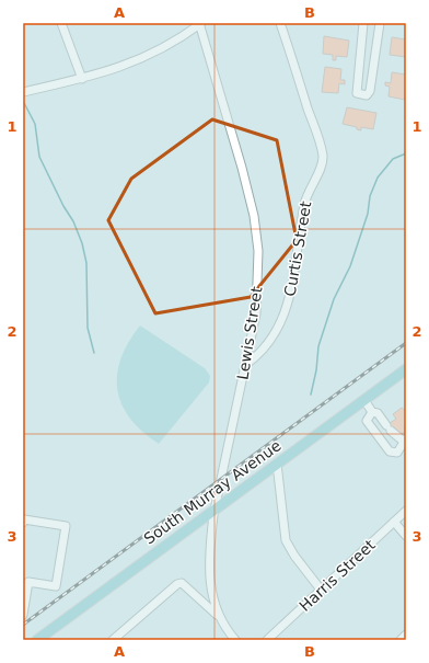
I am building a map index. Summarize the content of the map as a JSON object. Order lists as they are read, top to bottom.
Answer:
{
  "streets": {
    "main road": ["South Murray Avenue"],
    "street": ["Curtis Street", "Lewis Street", "Harris Street"]
  },
  "crossings": [
    ["Curtis Street", "Lewis Street"],
    ["Lewis Street", "South Murray Avenue"]
  ],
  "grid": {
    "columns": ["A", "B"],
    "rows": ["1", "2", "3"]
  }
}
